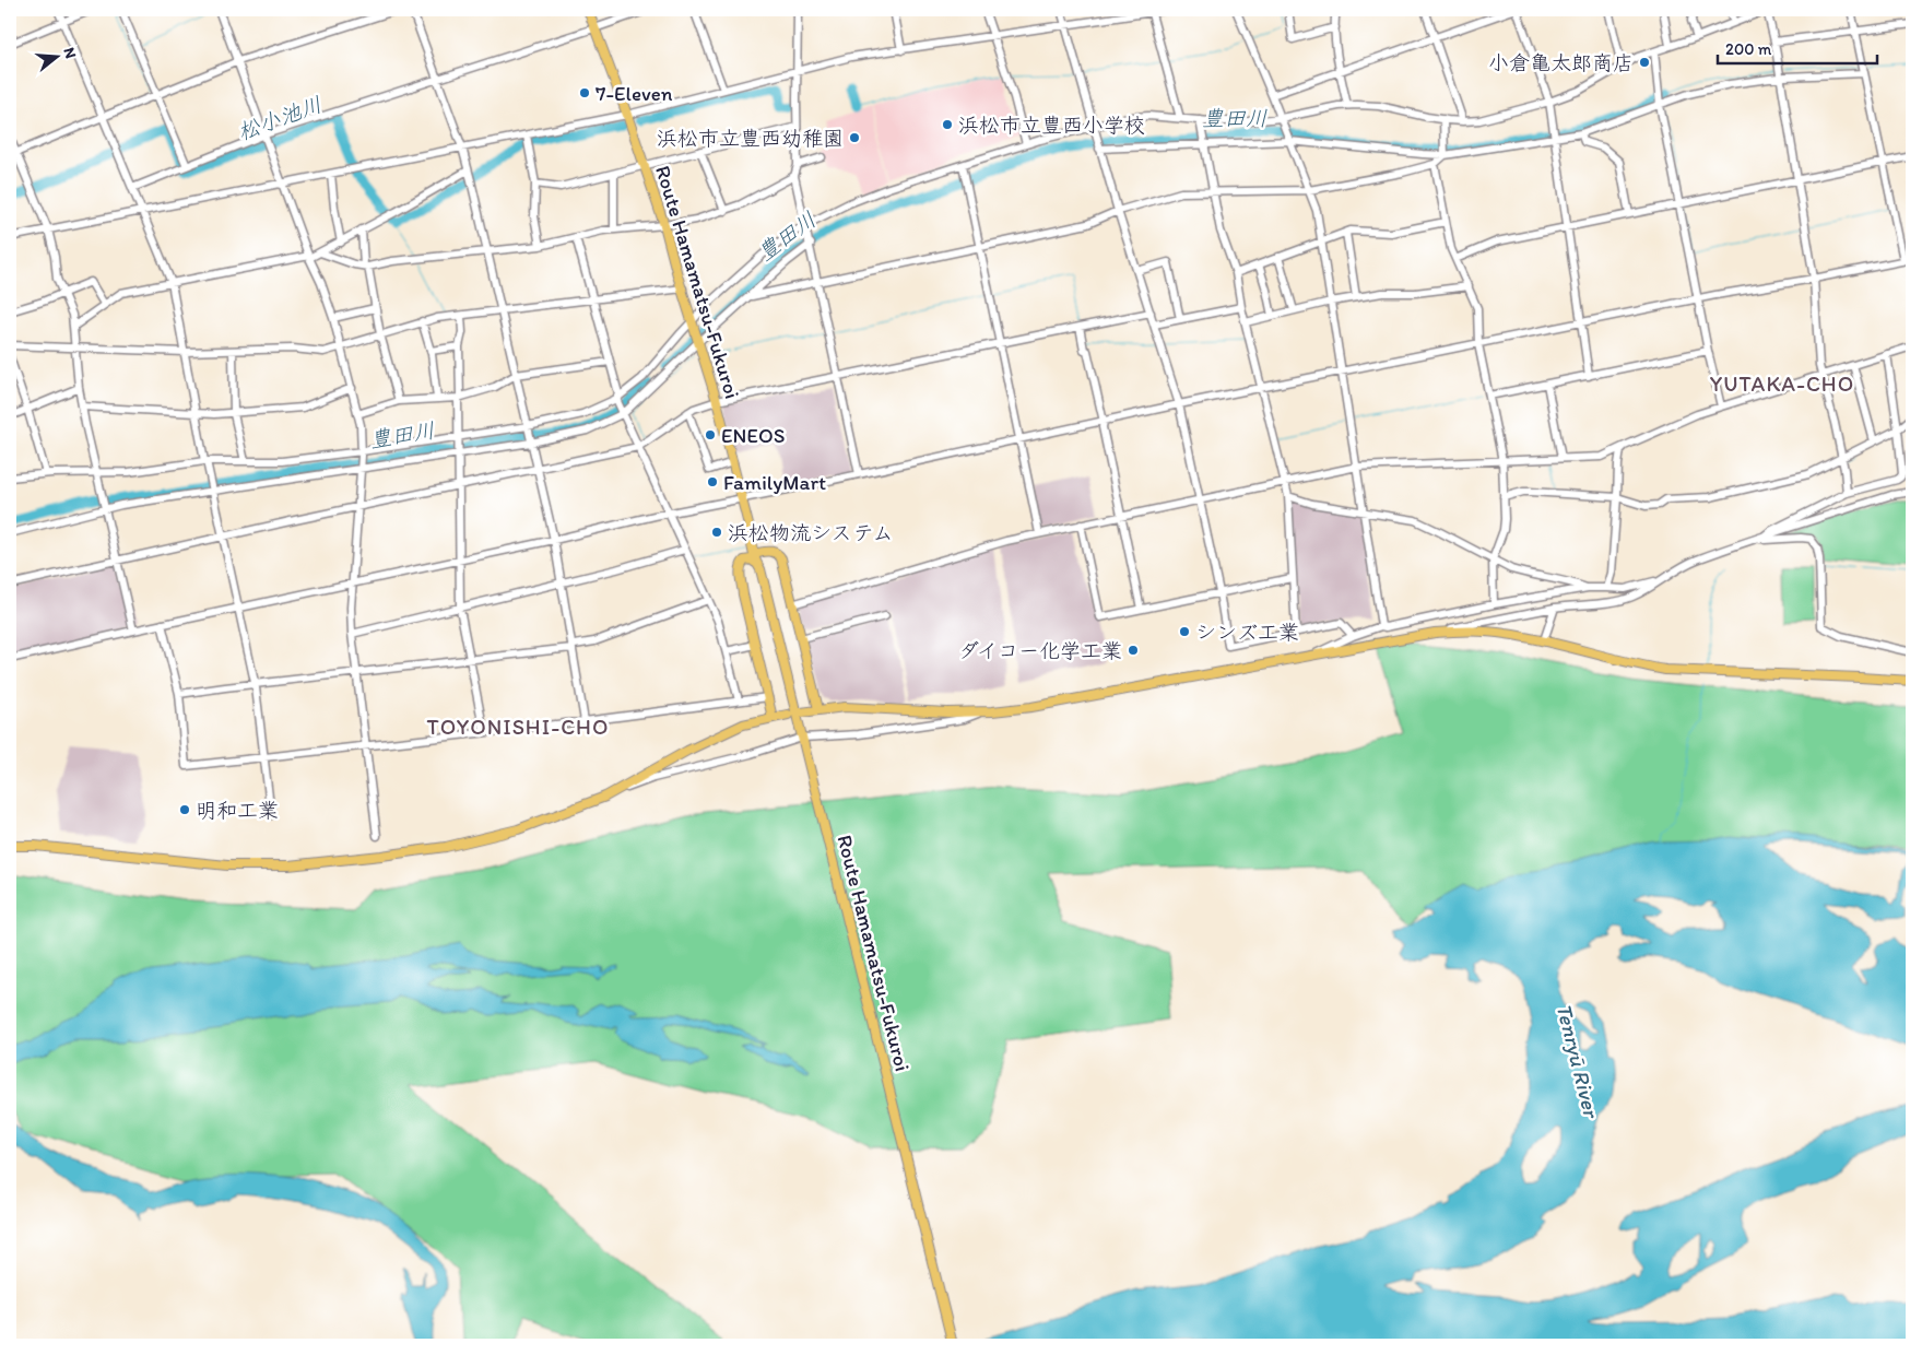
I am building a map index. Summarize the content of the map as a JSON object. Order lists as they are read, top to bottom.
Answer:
{
  "streets": {
    "main road": ["Route Hamamatsu-Fukuroi"]
  },
  "districts": ["YUTAKA-CHO", "TOYONISHI-CHO"],
  "water": ["松小池川", "豊田川", "Tenryū River"],
  "places": [
    "小倉亀太郎商店",
    "7-Eleven",
    "浜松市立豊西小学校",
    "浜松市立豊西幼稚園",
    "ENEOS",
    "FamilyMart",
    "浜松物流システム",
    "シンズ工業",
    "ダイコー化学工業",
    "明和工業"
  ],
  "scale_bar": "200 m",
  "north": "right"
}
